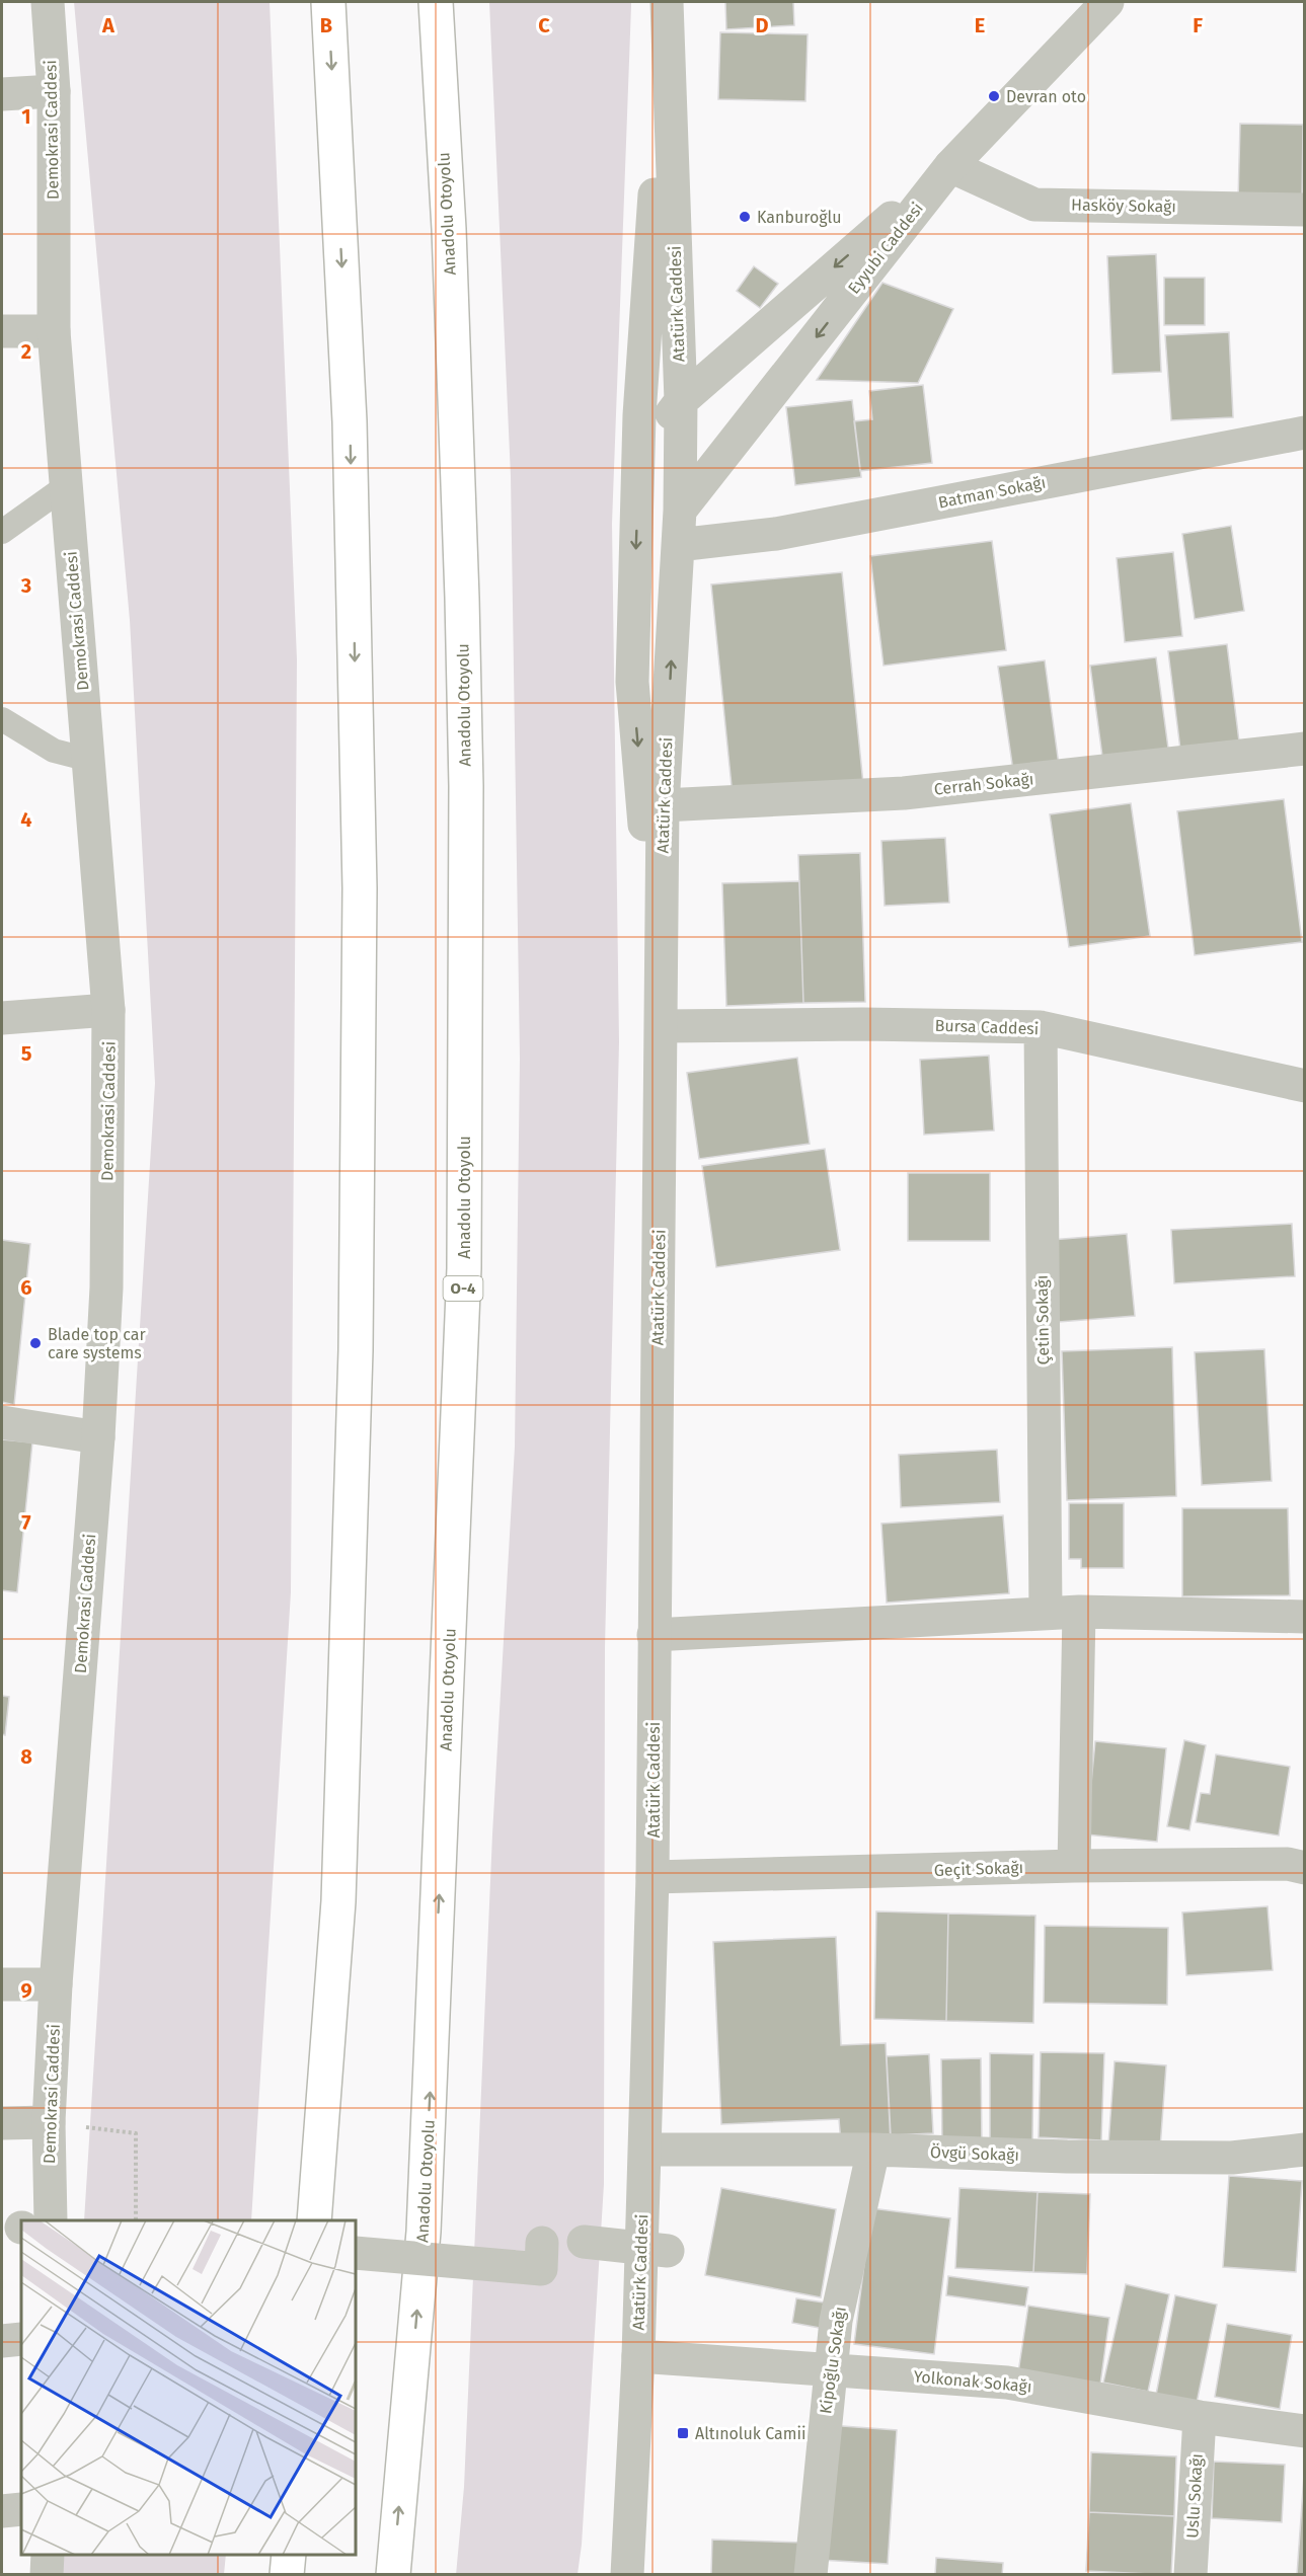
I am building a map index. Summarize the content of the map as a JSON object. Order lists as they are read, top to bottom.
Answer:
{
  "streets": {
    "highway": ["Anadolu Otoyolu", "O-4"],
    "street": [
      "Demokrasi Caddesi",
      "Hasköy Sokağı",
      "Eyyubi Caddesi",
      "Atatürk Caddesi",
      "Batman Sokağı",
      "Cerrah Sokağı",
      "Bursa Caddesi",
      "Çetin Sokağı",
      "Geçit Sokağı",
      "Övgü Sokağı",
      "Kipoğlu Sokağı",
      "Yolkonak Sokağı",
      "Uslu Sokağı"
    ]
  },
  "crossings": [
    ["Hasköy Sokağı", "Eyyubi Caddesi"],
    ["Eyyubi Caddesi", "Atatürk Caddesi"],
    ["Atatürk Caddesi", "Batman Sokağı"],
    ["Atatürk Caddesi", "Cerrah Sokağı"],
    ["Atatürk Caddesi", "Bursa Caddesi"],
    ["Atatürk Caddesi", "Geçit Sokağı"],
    ["Atatürk Caddesi", "Övgü Sokağı"],
    ["Atatürk Caddesi", "Yolkonak Sokağı"],
    ["Bursa Caddesi", "Çetin Sokağı"],
    ["Övgü Sokağı", "Kipoğlu Sokağı"],
    ["Kipoğlu Sokağı", "Yolkonak Sokağı"],
    ["Yolkonak Sokağı", "Uslu Sokağı"]
  ],
  "places": {
    "other": ["Devran oto", "Kanburoğlu", "Blade top car care systems"],
    "transit": ["Altınoluk Camii"]
  },
  "grid": {
    "columns": [
      "A",
      "B",
      "C",
      "D",
      "E",
      "F"
    ],
    "rows": [
      "1",
      "2",
      "3",
      "4",
      "5",
      "6",
      "7",
      "8",
      "9"
    ]
  }
}
